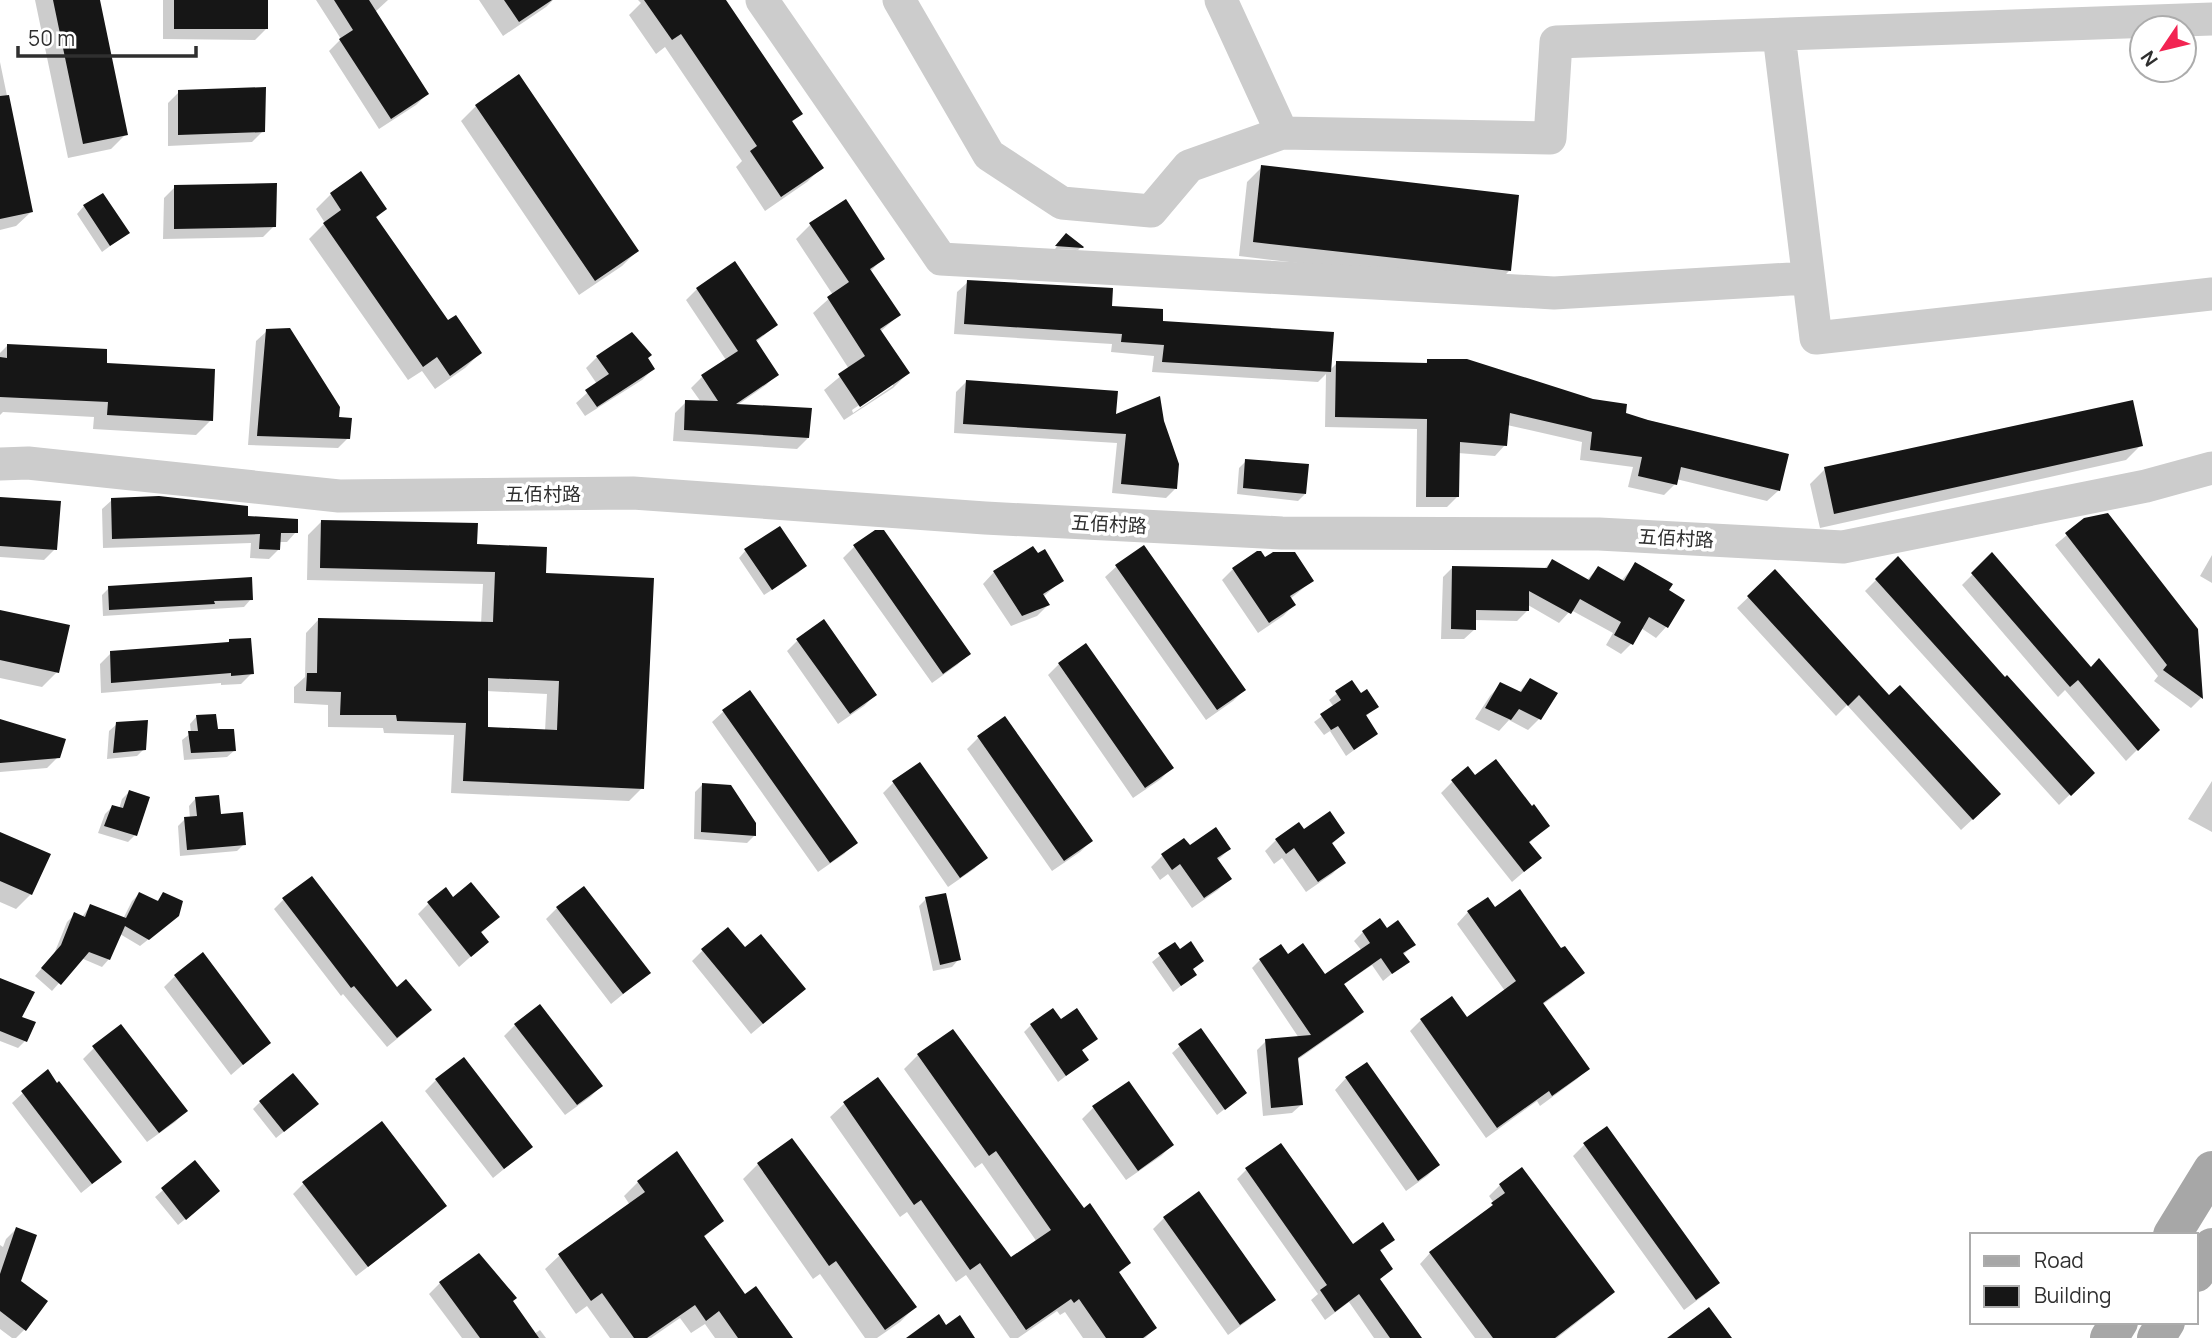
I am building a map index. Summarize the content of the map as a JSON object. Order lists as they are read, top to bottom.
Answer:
{
  "streets": {
    "street": ["五佰村路"]
  },
  "legend": ["Road", "Building"],
  "scale_bar": "50 m",
  "north": "bottom left"
}
